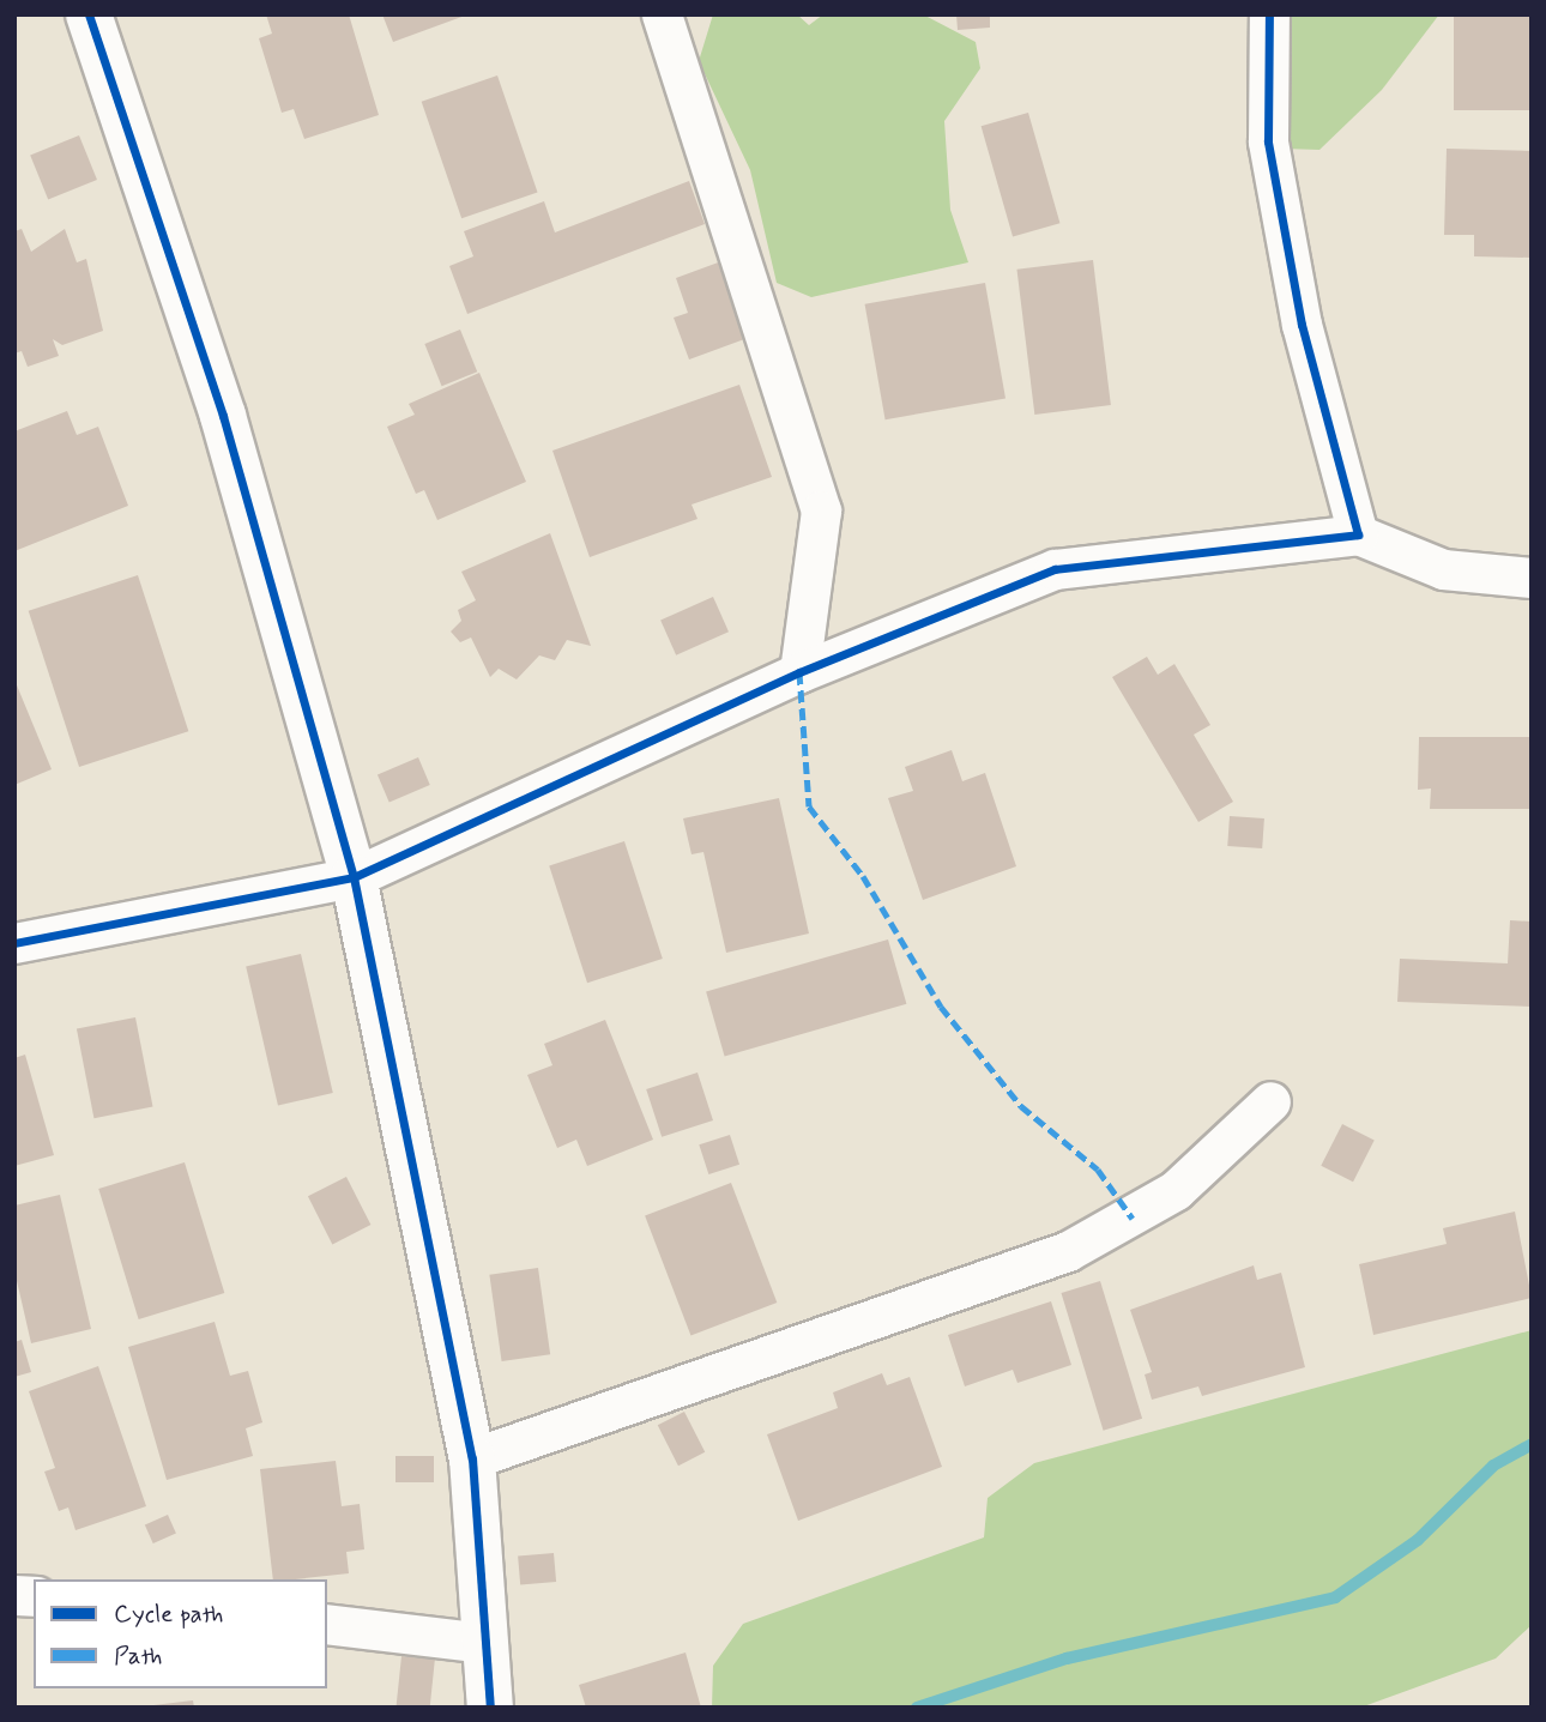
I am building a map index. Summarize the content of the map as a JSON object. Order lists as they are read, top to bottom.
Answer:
{
  "legend": ["Cycle path", "Path"]
}
